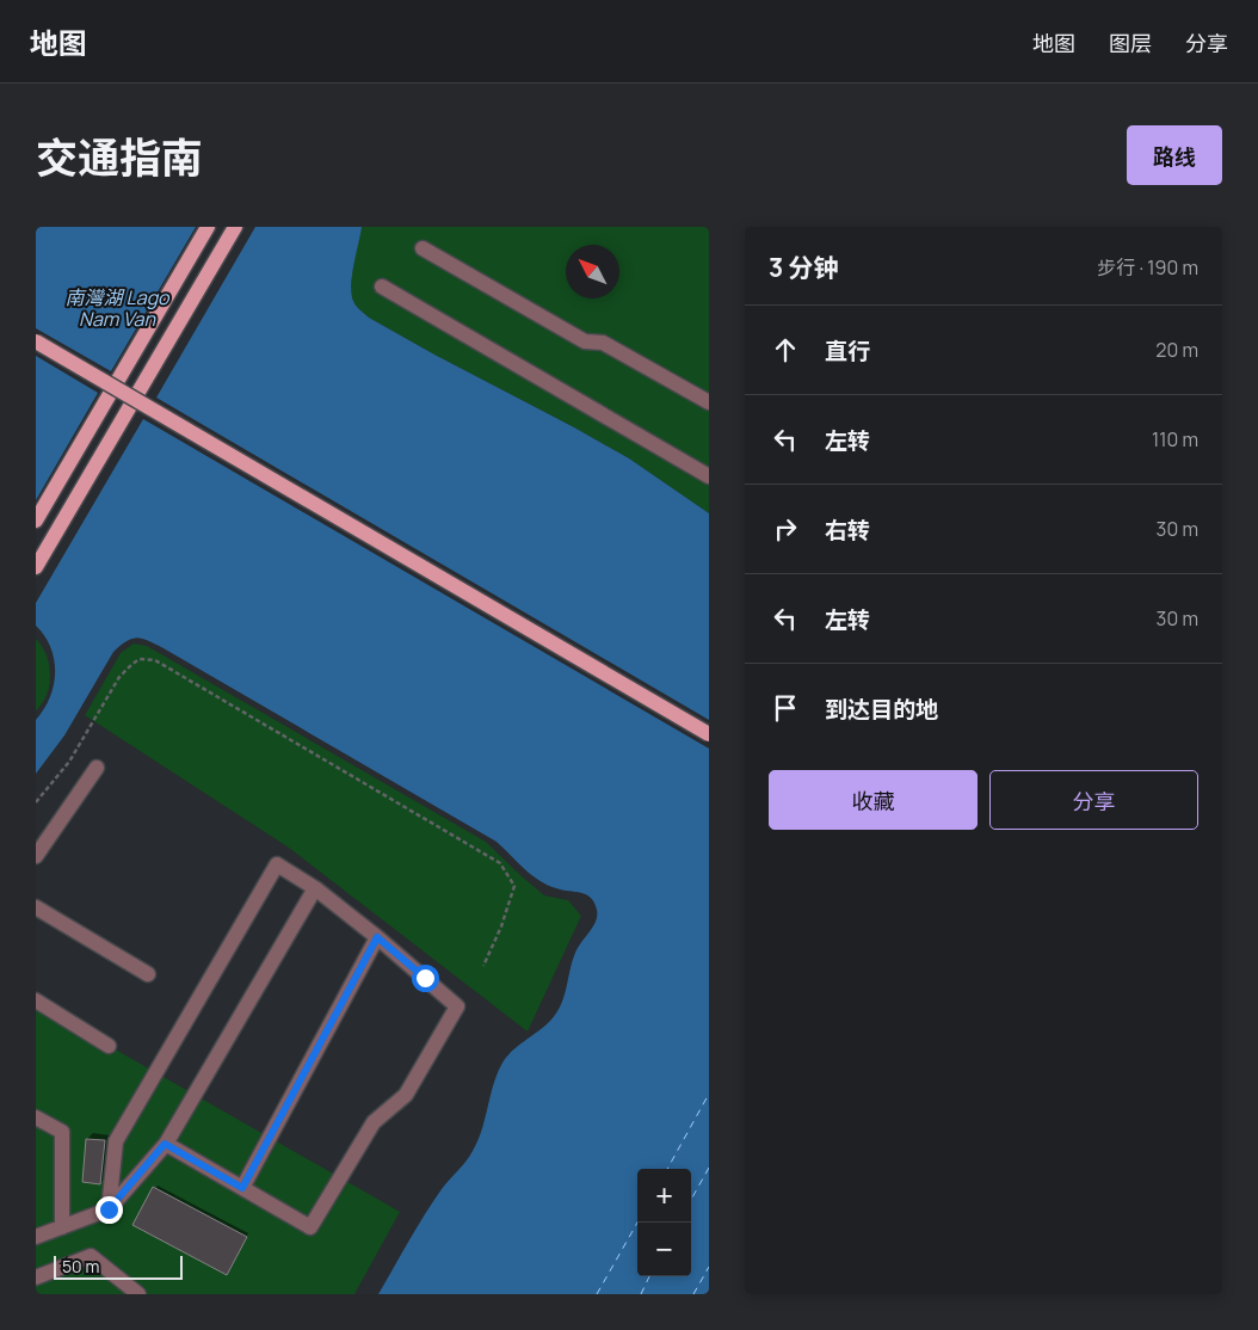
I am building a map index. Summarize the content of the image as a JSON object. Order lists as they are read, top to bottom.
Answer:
{
  "water": ["南灣湖 Lago Nam Van"],
  "scale_bar": "50 m",
  "north": "top left",
  "page": {
    "header": "地图",
    "nav": ["地图", "图层", "分享"],
    "title": "交通指南",
    "buttons": [
      "路线",
      ["收藏", "分享"]
    ],
    "heading": ["3 分钟", "步行 · 190 m"],
    "list": [
      ["直行", "20 m"],
      ["左转", "110 m"],
      ["右转", "30 m"],
      ["左转", "30 m"],
      "到达目的地"
    ],
    "map_buttons": ["+", "−"],
    "scale": "50 m"
  }
}
